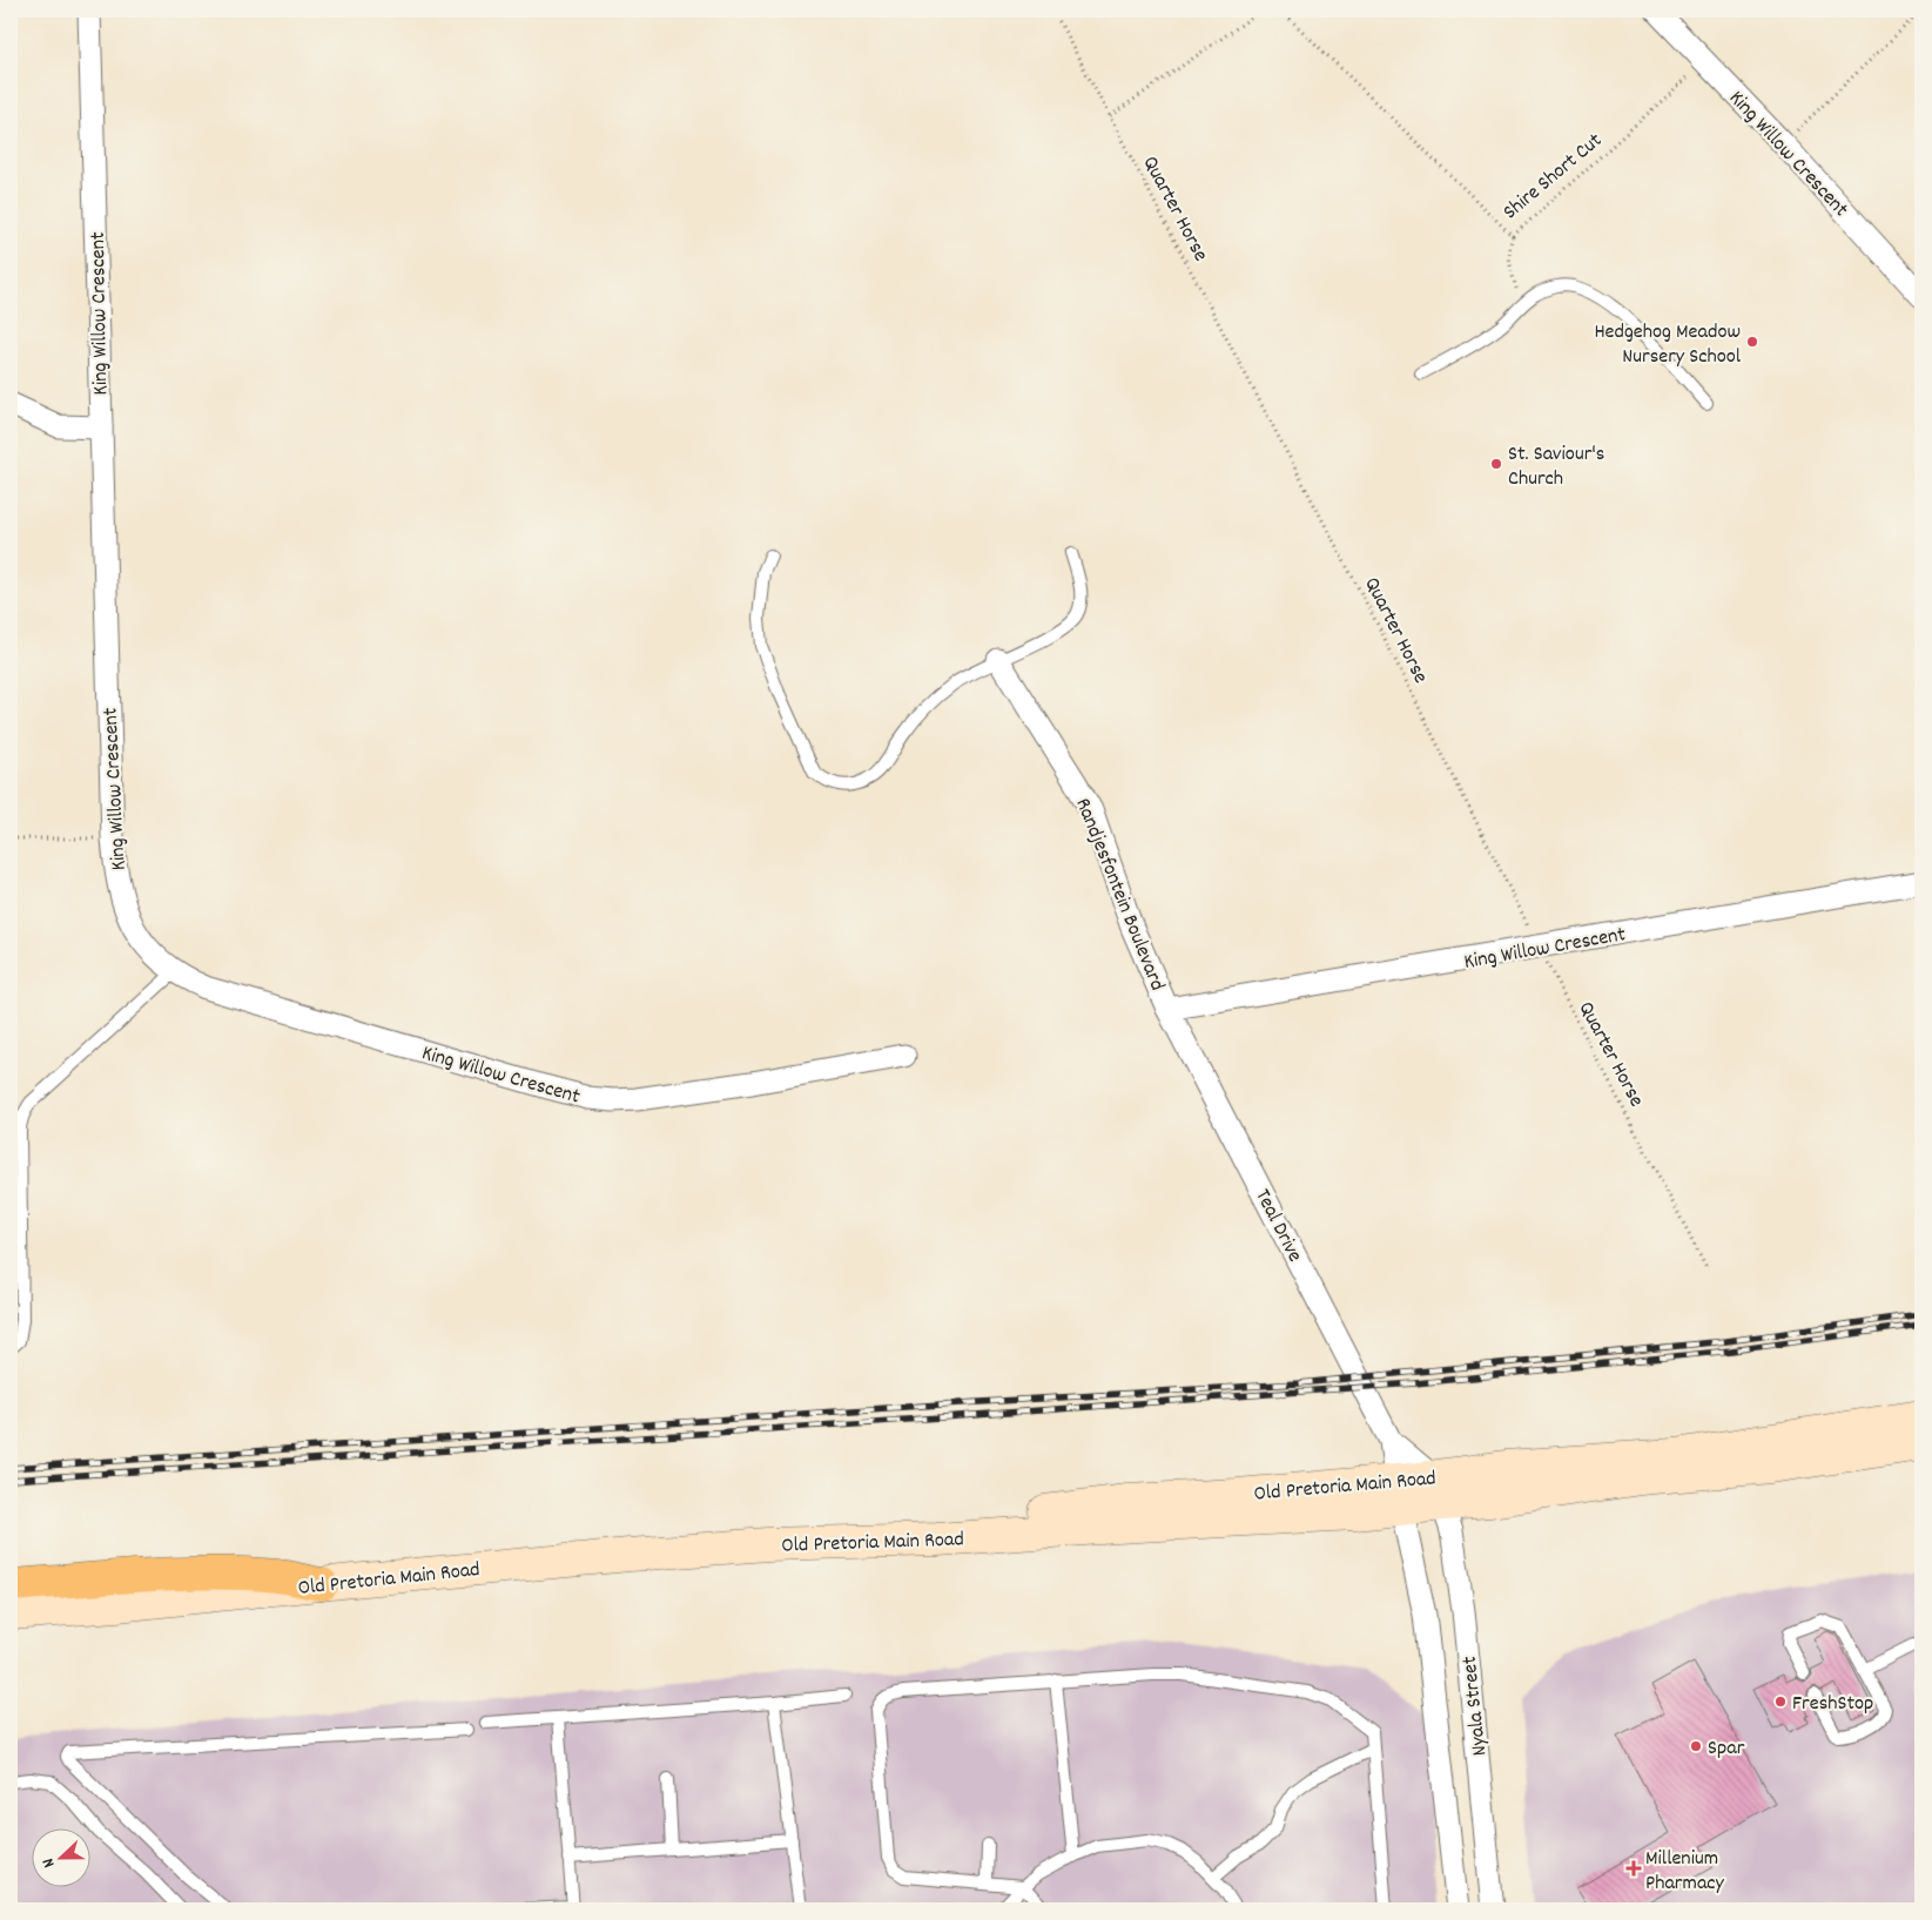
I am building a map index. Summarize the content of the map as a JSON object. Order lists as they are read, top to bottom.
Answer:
{
  "streets": {
    "main road": ["Old Pretoria Main Road"],
    "street": [
      "King Willow Crescent",
      "Randjesfontein Boulevard",
      "Teal Drive",
      "Nyala Street"
    ],
    "path": ["Shire Short Cut", "Quarter Horse"]
  },
  "crossings": [
    ["King Willow Crescent", "Shire Short Cut"],
    ["King Willow Crescent", "Quarter Horse"],
    ["King Willow Crescent", "Randjesfontein Boulevard"],
    ["King Willow Crescent", "Teal Drive"],
    ["Randjesfontein Boulevard", "Teal Drive"],
    ["Teal Drive", "Old Pretoria Main Road"],
    ["Teal Drive", "Nyala Street"],
    ["Old Pretoria Main Road", "Nyala Street"]
  ],
  "places": {
    "other": [
      "Hedgehog Meadow Nursery School",
      "St. Saviour's Church",
      "FreshStop",
      "Spar"
    ],
    "health": ["Millenium Pharmacy"]
  },
  "north": "left"
}
